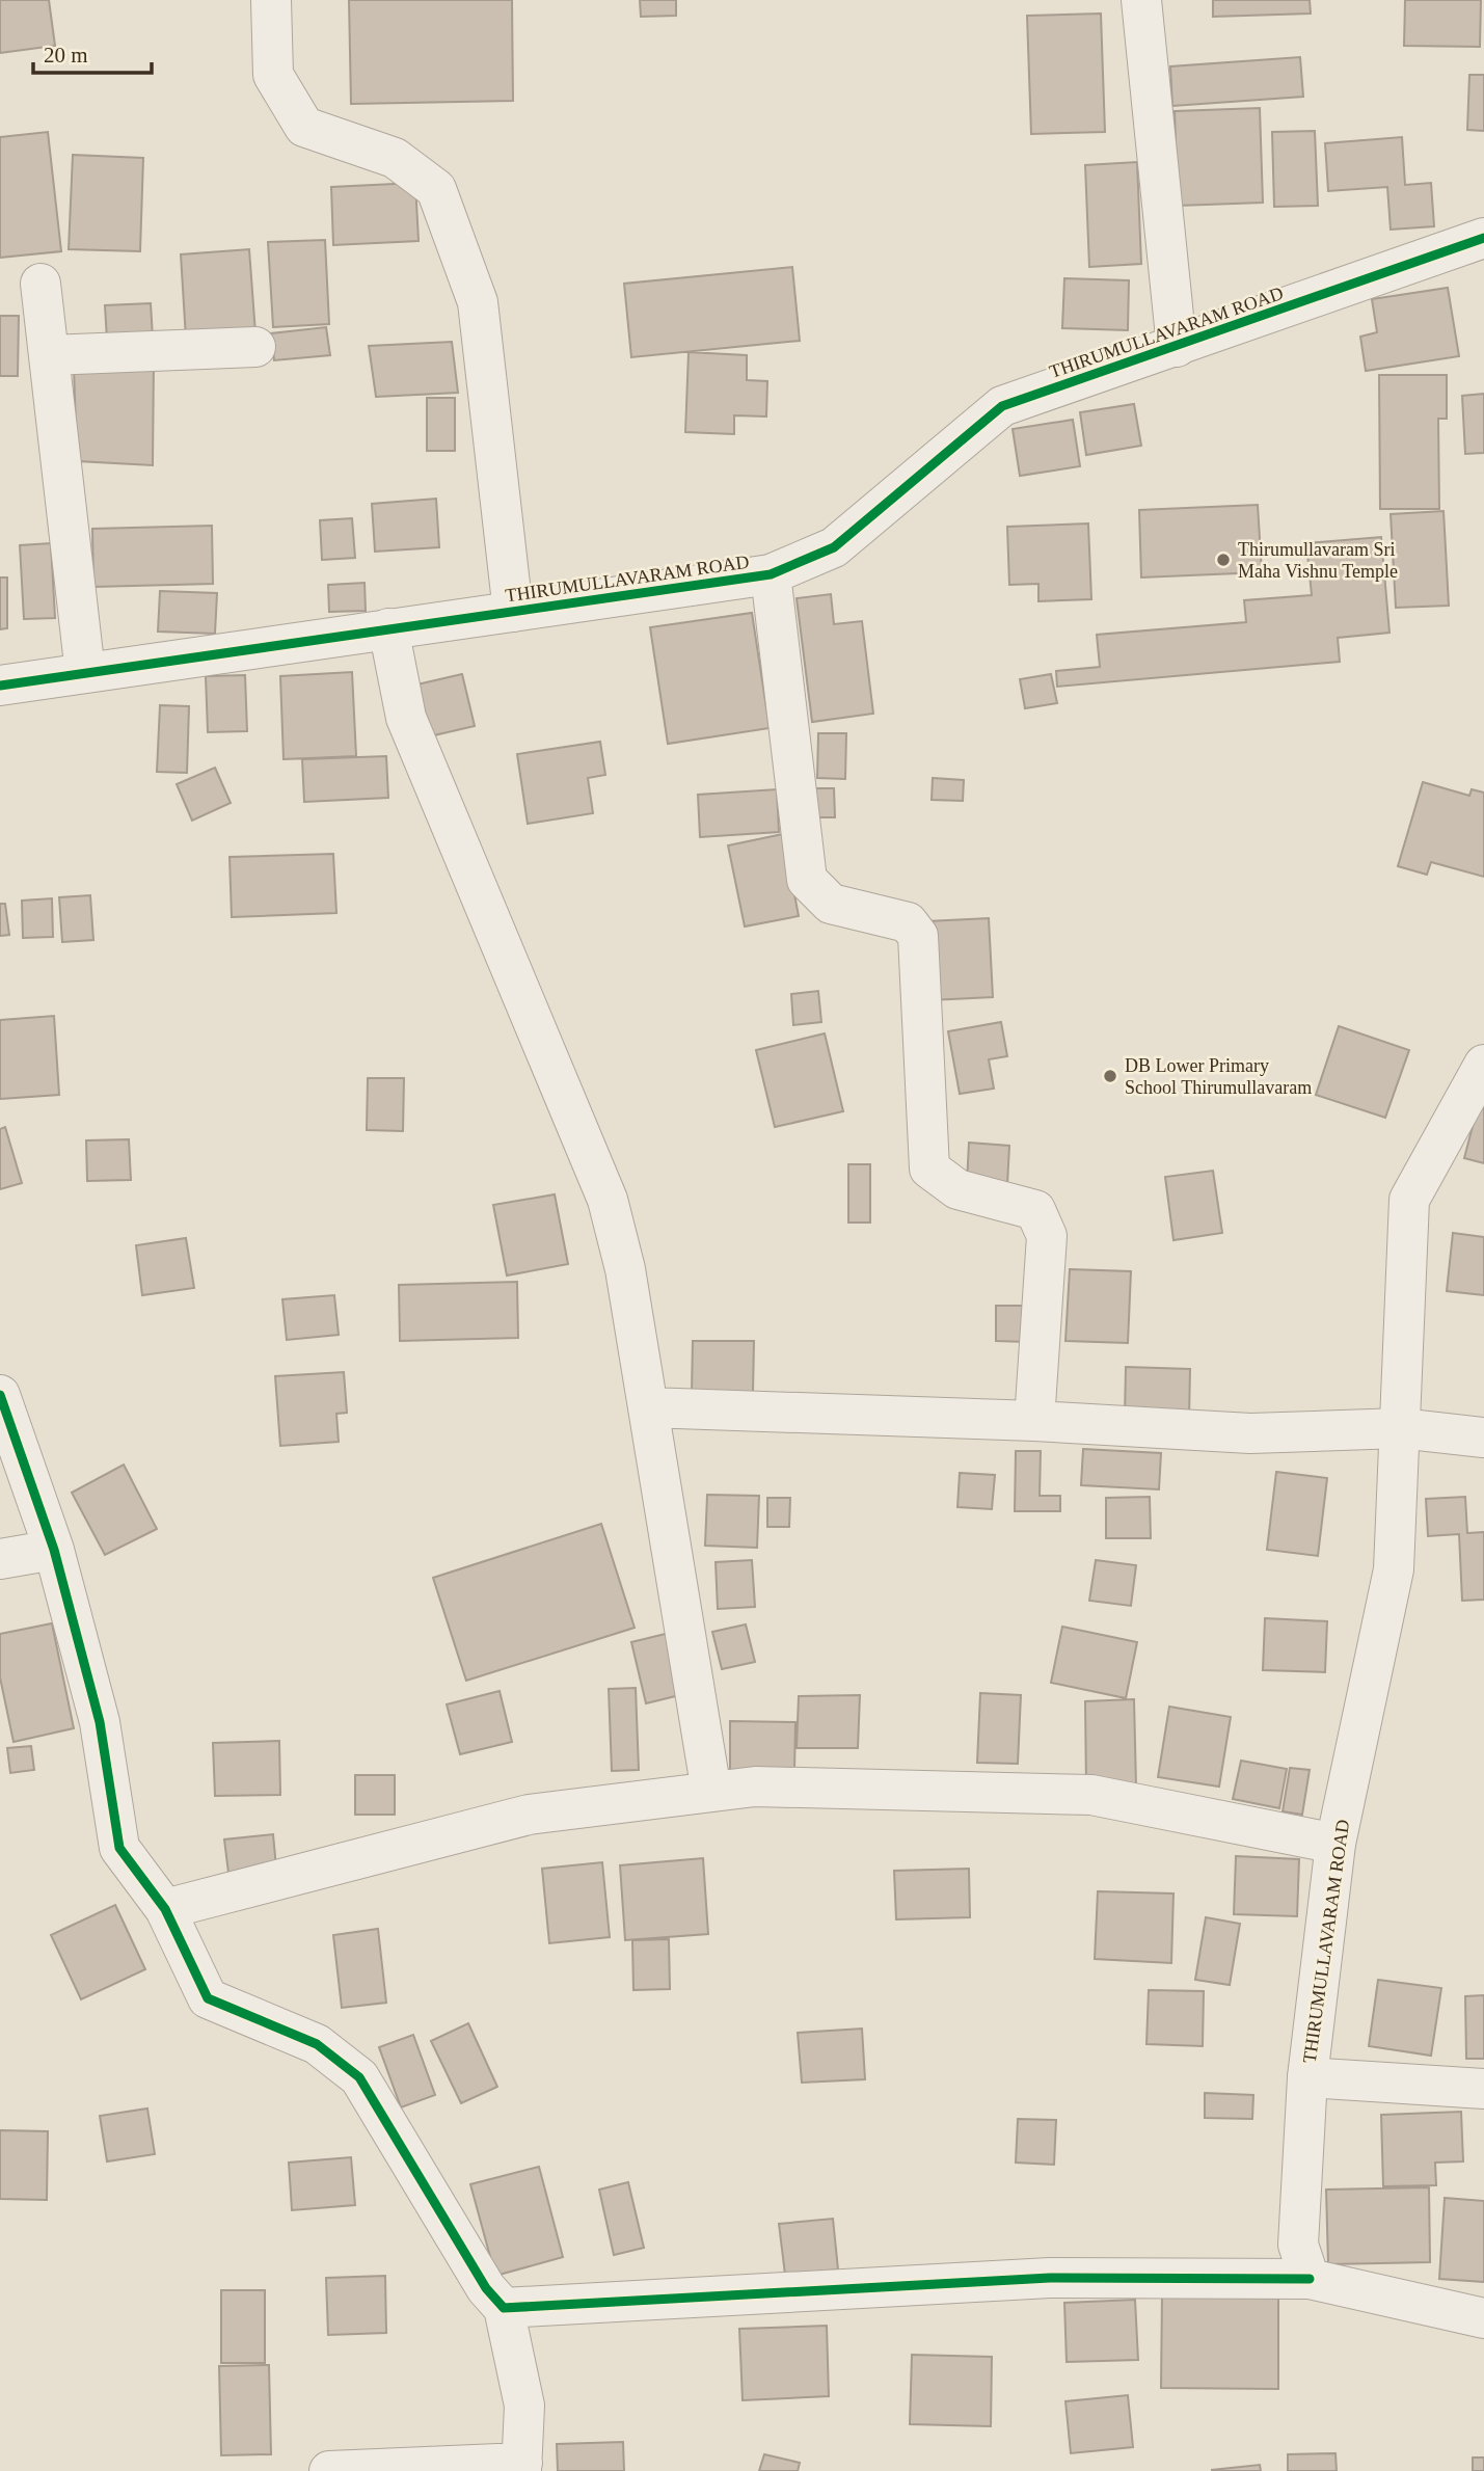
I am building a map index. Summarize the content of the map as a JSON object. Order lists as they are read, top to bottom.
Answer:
{
  "streets": {
    "street": ["THIRUMULLAVARAM ROAD"]
  },
  "places": ["Thirumullavaram Sri Maha Vishnu Temple", "DB Lower Primary School Thirumullavaram"],
  "scale_bar": "20 m"
}
